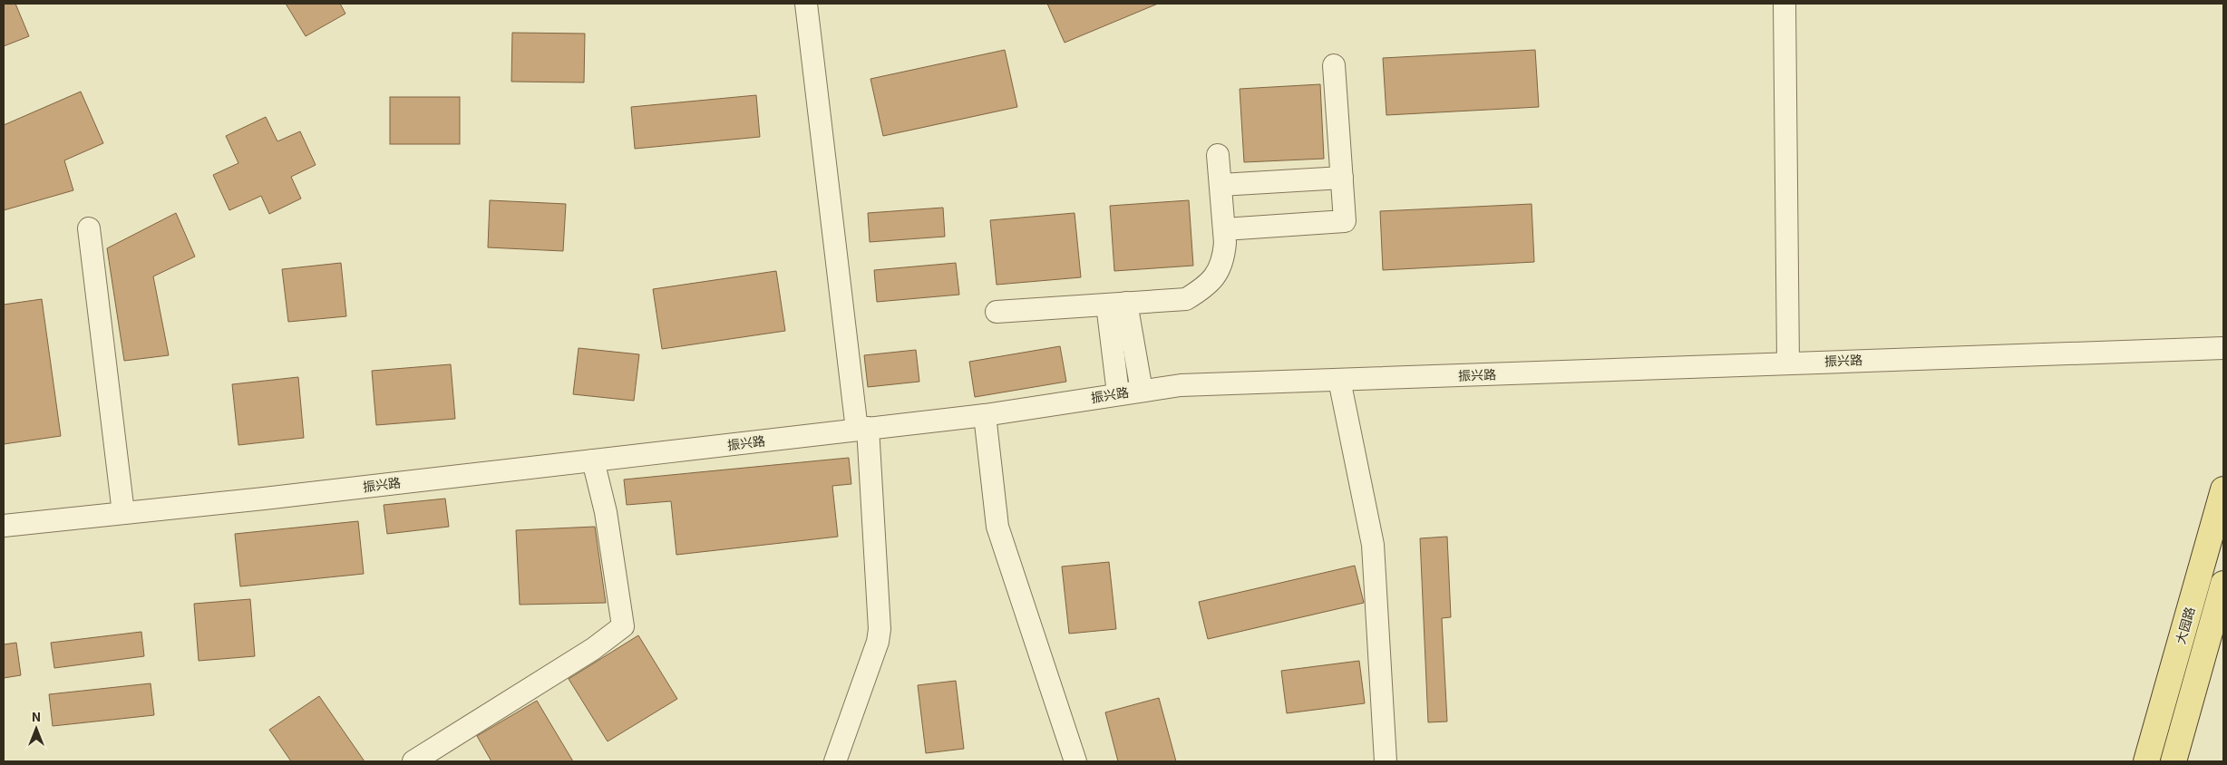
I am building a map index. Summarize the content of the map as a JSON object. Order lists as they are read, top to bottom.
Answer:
{
  "streets": {
    "main road": ["大园路"],
    "street": ["振兴路"]
  },
  "north": "top"
}
